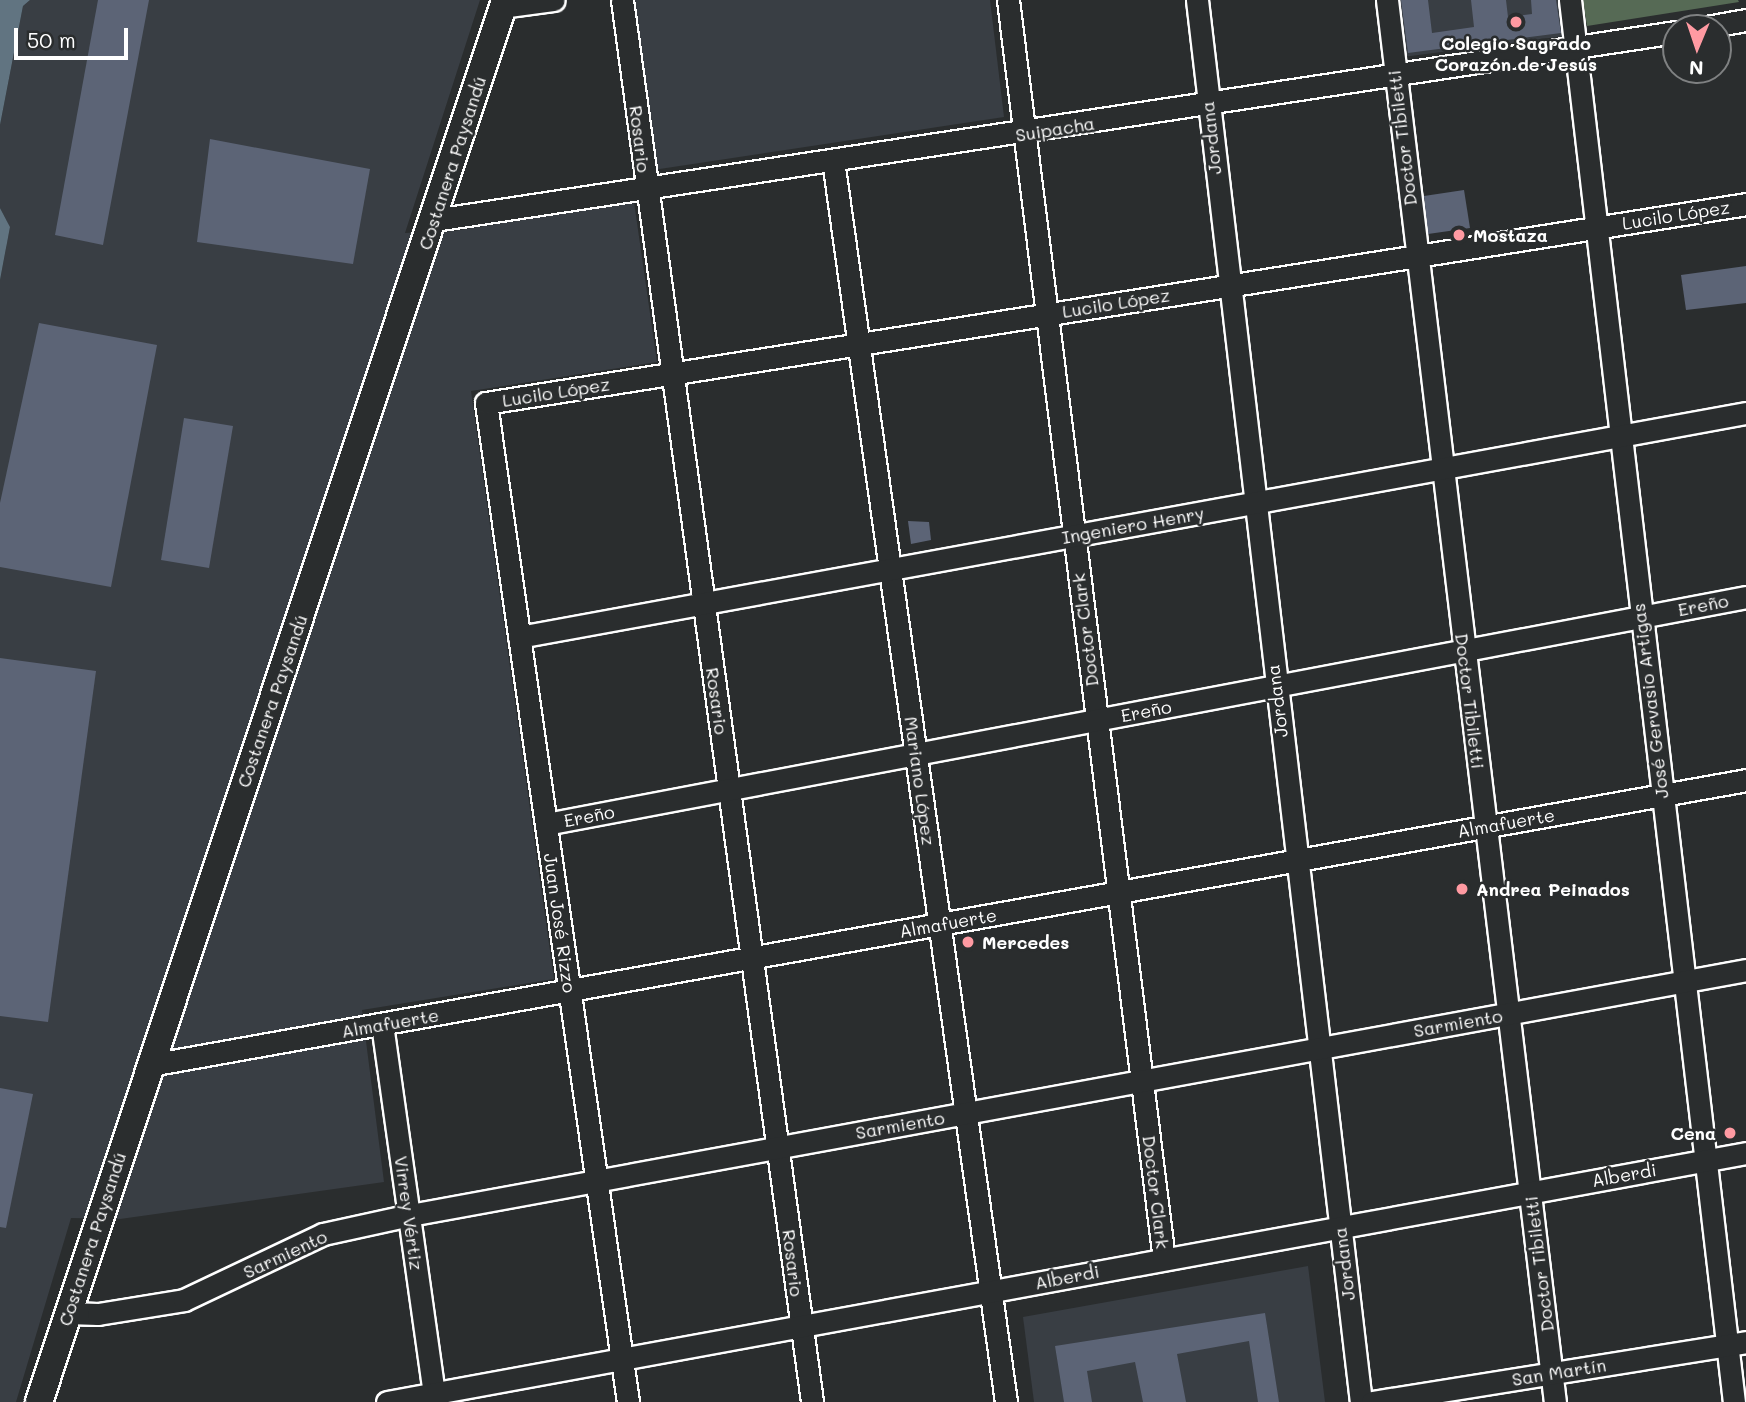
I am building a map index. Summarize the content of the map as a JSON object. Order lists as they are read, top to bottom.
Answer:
{
  "streets": {
    "main road": ["Costanera Paysandú"],
    "street": [
      "Suipacha",
      "Jordana",
      "Doctor Tibiletti",
      "Rosario",
      "Lucilo López",
      "Ingeniero Henry",
      "Ereño",
      "Doctor Clark",
      "José Gervasio Artigas",
      "Mariano López",
      "Almafuerte",
      "Juan José Rizzo",
      "Sarmiento",
      "Alberdi",
      "Virrey Vértiz",
      "San Martín"
    ]
  },
  "crossings": [
    ["Suipacha", "Jordana"],
    ["Suipacha", "Doctor Tibiletti"],
    ["Suipacha", "Rosario"],
    ["Suipacha", "Costanera Paysandú"],
    ["Suipacha", "Doctor Clark"],
    ["Suipacha", "José Gervasio Artigas"],
    ["Suipacha", "Mariano López"],
    ["Jordana", "Lucilo López"],
    ["Jordana", "Ingeniero Henry"],
    ["Jordana", "Ereño"],
    ["Jordana", "Almafuerte"],
    ["Jordana", "Sarmiento"],
    ["Jordana", "Alberdi"],
    ["Doctor Tibiletti", "Lucilo López"],
    ["Doctor Tibiletti", "Ingeniero Henry"],
    ["Doctor Tibiletti", "Ereño"],
    ["Doctor Tibiletti", "Almafuerte"],
    ["Doctor Tibiletti", "Sarmiento"],
    ["Doctor Tibiletti", "Alberdi"],
    ["Doctor Tibiletti", "San Martín"],
    ["Rosario", "Lucilo López"],
    ["Rosario", "Ingeniero Henry"],
    ["Rosario", "Ereño"],
    ["Rosario", "Almafuerte"],
    ["Rosario", "Sarmiento"],
    ["Rosario", "Alberdi"],
    ["Costanera Paysandú", "Almafuerte"],
    ["Costanera Paysandú", "Sarmiento"],
    ["Lucilo López", "Doctor Clark"],
    ["Lucilo López", "José Gervasio Artigas"],
    ["Lucilo López", "Mariano López"],
    ["Lucilo López", "Juan José Rizzo"],
    ["Ingeniero Henry", "Doctor Clark"],
    ["Ingeniero Henry", "José Gervasio Artigas"],
    ["Ingeniero Henry", "Mariano López"],
    ["Ingeniero Henry", "Juan José Rizzo"],
    ["Ereño", "Doctor Clark"],
    ["Ereño", "José Gervasio Artigas"],
    ["Ereño", "Mariano López"],
    ["Ereño", "Juan José Rizzo"],
    ["Doctor Clark", "Almafuerte"],
    ["Doctor Clark", "Sarmiento"],
    ["Doctor Clark", "Alberdi"],
    ["José Gervasio Artigas", "Almafuerte"],
    ["José Gervasio Artigas", "Sarmiento"],
    ["José Gervasio Artigas", "Alberdi"],
    ["José Gervasio Artigas", "San Martín"],
    ["Mariano López", "Almafuerte"],
    ["Mariano López", "Sarmiento"],
    ["Mariano López", "Alberdi"],
    ["Almafuerte", "Juan José Rizzo"],
    ["Almafuerte", "Virrey Vértiz"],
    ["Juan José Rizzo", "Sarmiento"],
    ["Juan José Rizzo", "Alberdi"],
    ["Sarmiento", "Virrey Vértiz"],
    ["Alberdi", "Virrey Vértiz"]
  ],
  "places": [
    "Colegio Sagrado Corazón de Jesús",
    "Mostaza",
    "Andrea Peinados",
    "Mercedes",
    "Cena"
  ],
  "scale_bar": "50 m",
  "north": "bottom"
}
